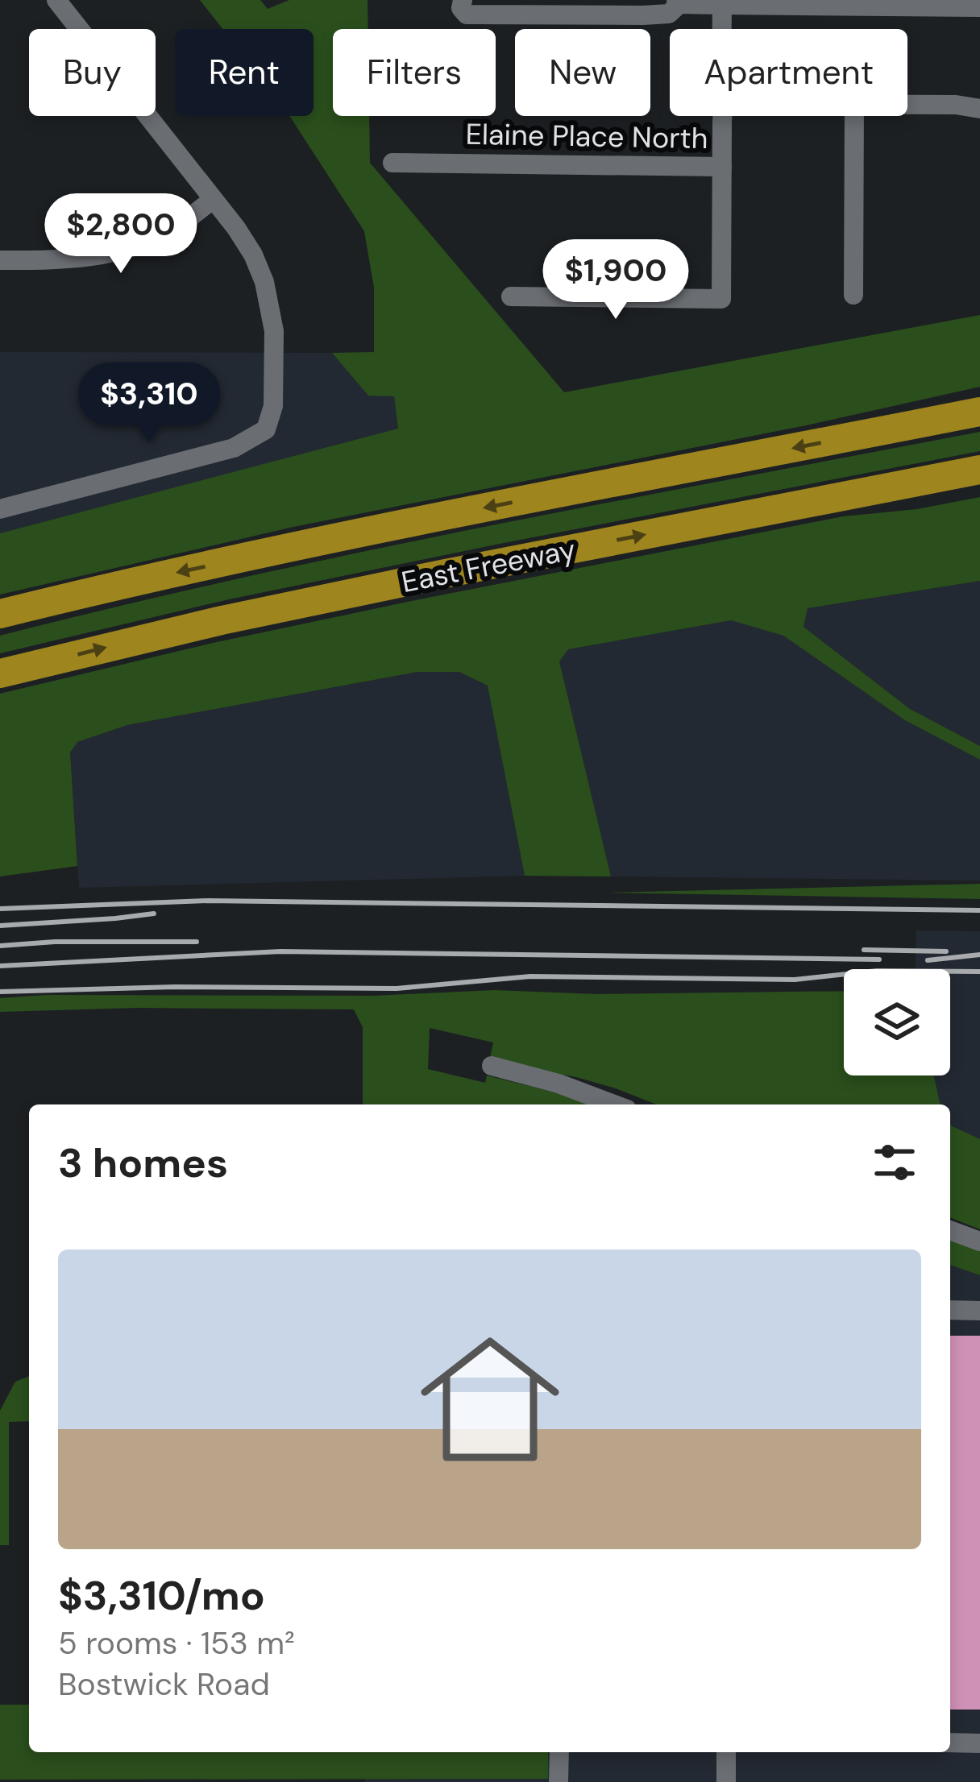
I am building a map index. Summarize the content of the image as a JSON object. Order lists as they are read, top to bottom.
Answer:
{
  "streets": {
    "highway": ["East Freeway"],
    "street": ["Elaine Place North"]
  },
  "page": {
    "chip": [
      "Buy",
      "Rent",
      "Filters",
      "New",
      "Apartment"
    ],
    "price": ["$2,800", "$1,900", "$3,310"],
    "heading": "3 homes",
    "list": [
      {
        "name": "$3,310/mo",
        "note": "5 rooms · 153 m² · Bostwick Road"
      }
    ]
  }
}
